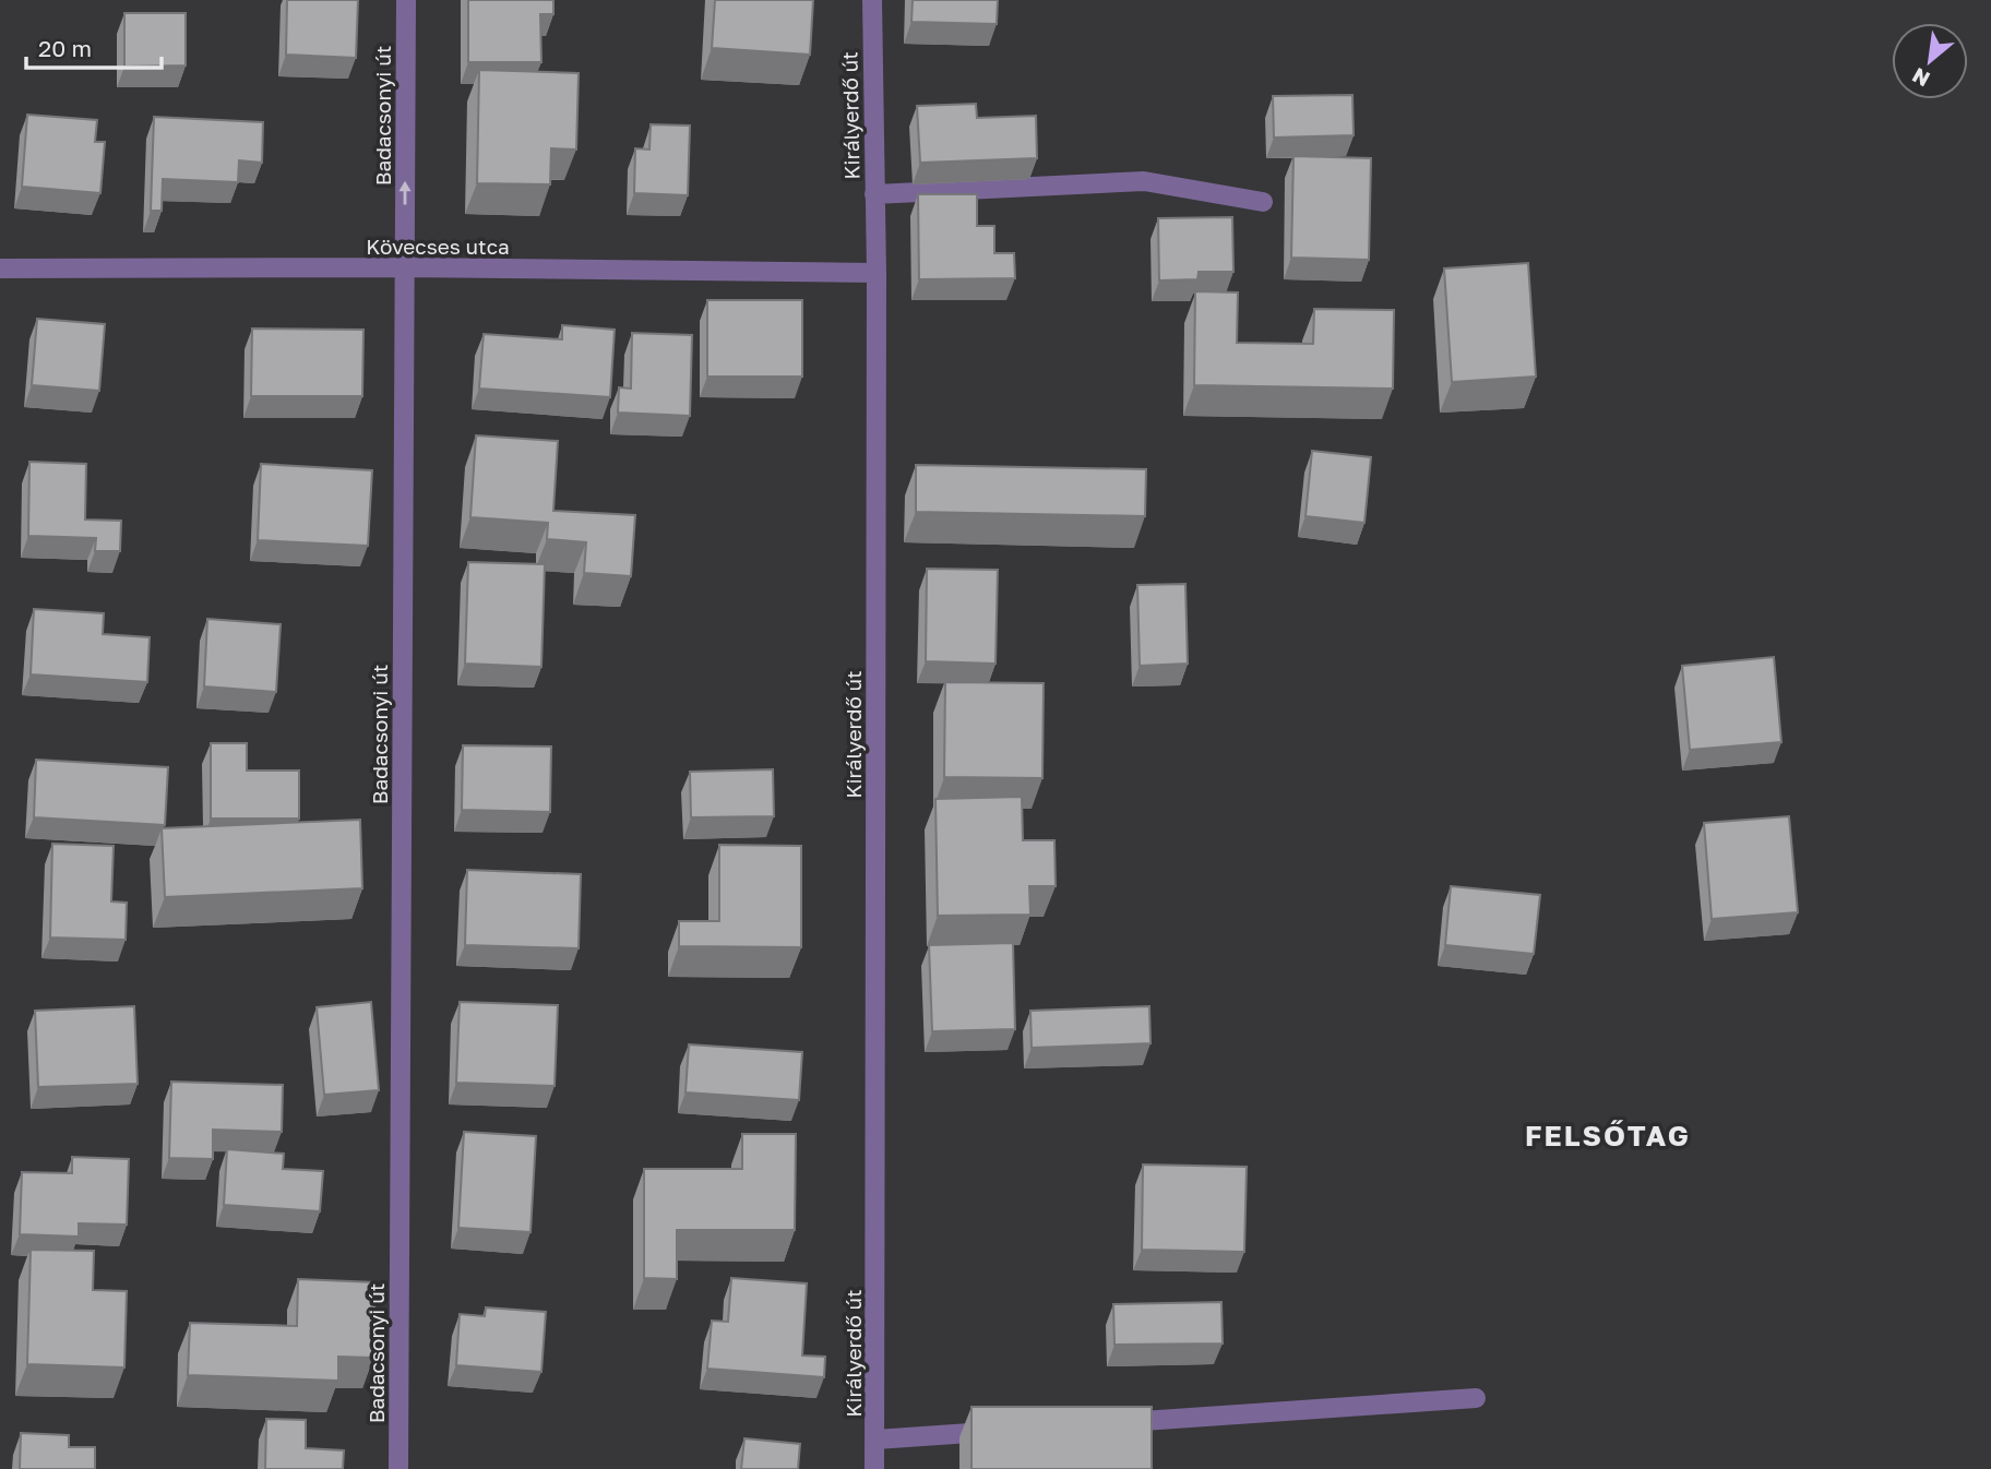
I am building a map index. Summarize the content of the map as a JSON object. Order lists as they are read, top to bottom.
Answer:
{
  "streets": {
    "street": ["Badacsonyi út", "Királyerdő út", "Kövecses utca"]
  },
  "crossings": [
    ["Badacsonyi út", "Kövecses utca"],
    ["Királyerdő út", "Kövecses utca"]
  ],
  "districts": ["FELSŐTAG"],
  "scale_bar": "20 m",
  "north": "bottom left"
}
